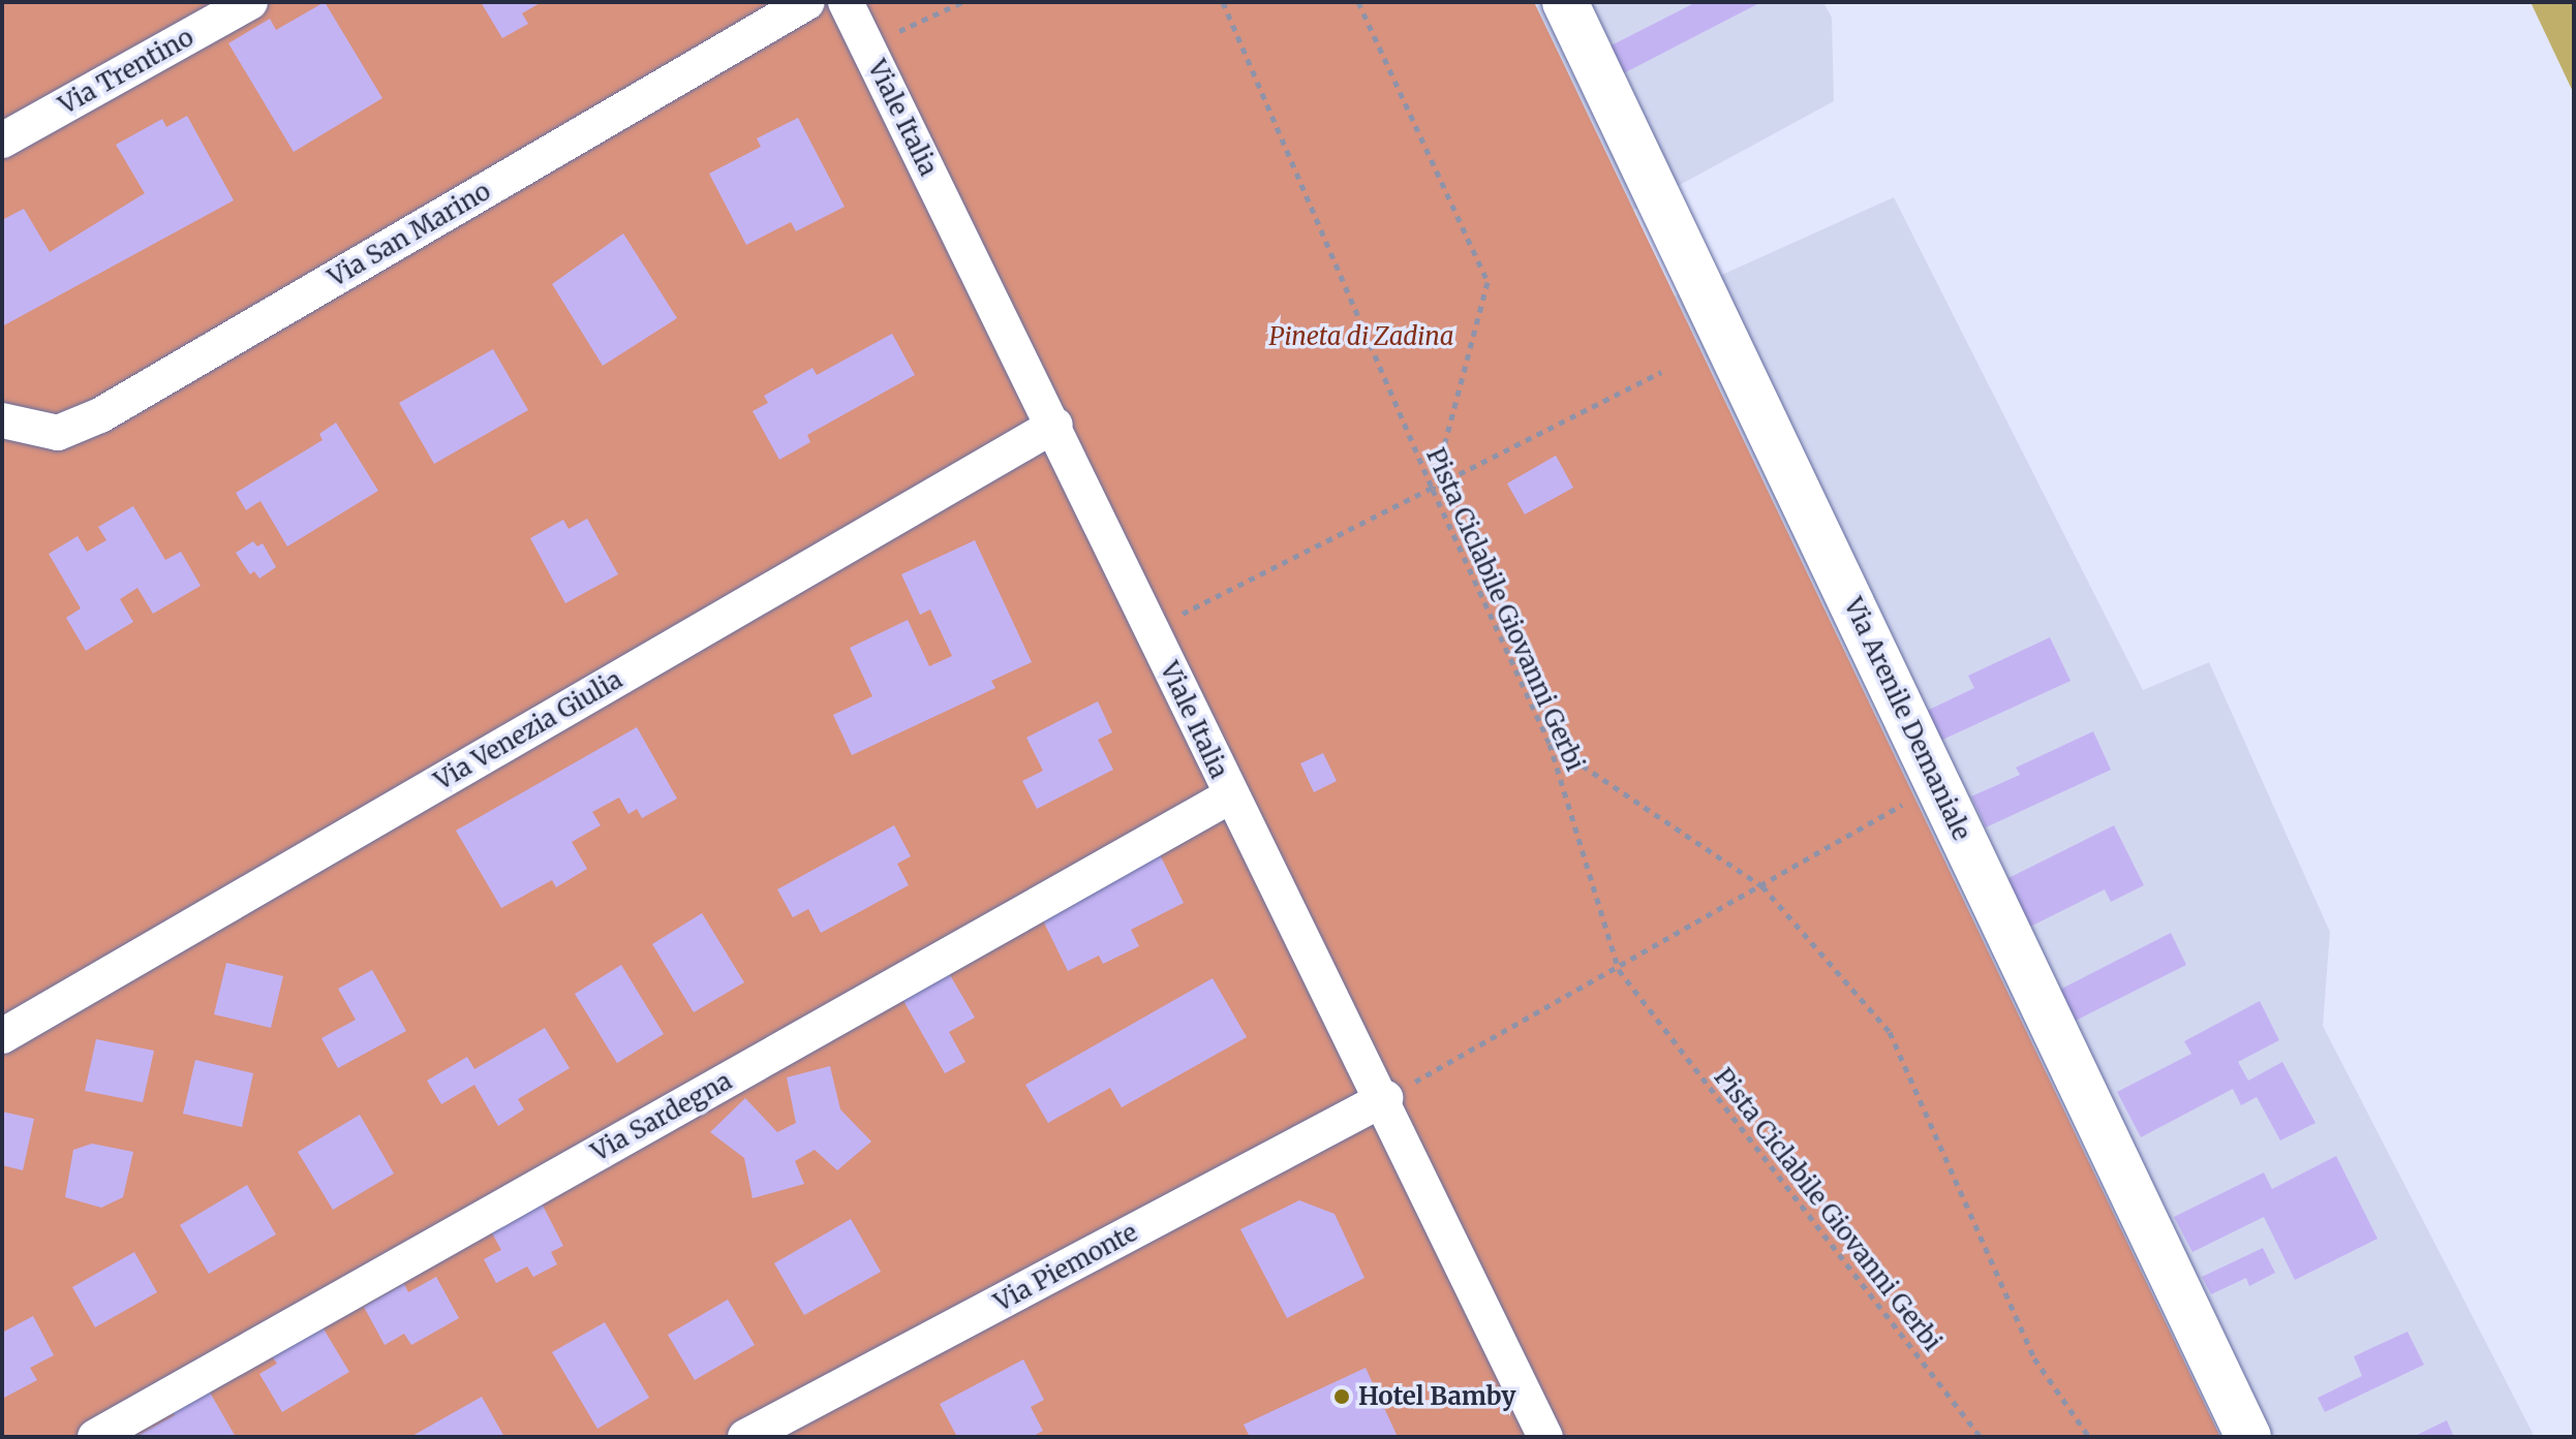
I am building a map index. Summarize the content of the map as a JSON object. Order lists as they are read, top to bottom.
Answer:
{
  "streets": {
    "street": [
      "Via Trentino",
      "Viale Italia",
      "Via San Marino",
      "Via Arenile Demaniale",
      "Via Venezia Giulia",
      "Via Sardegna",
      "Via Piemonte"
    ],
    "path": ["Pista Ciclabile Giovanni Gerbi"]
  },
  "crossings": [
    ["Viale Italia", "Via Venezia Giulia"],
    ["Viale Italia", "Via Sardegna"],
    ["Viale Italia", "Via Piemonte"]
  ],
  "parks": ["Pineta di Zadina"],
  "places": ["Hotel Bamby"]
}
